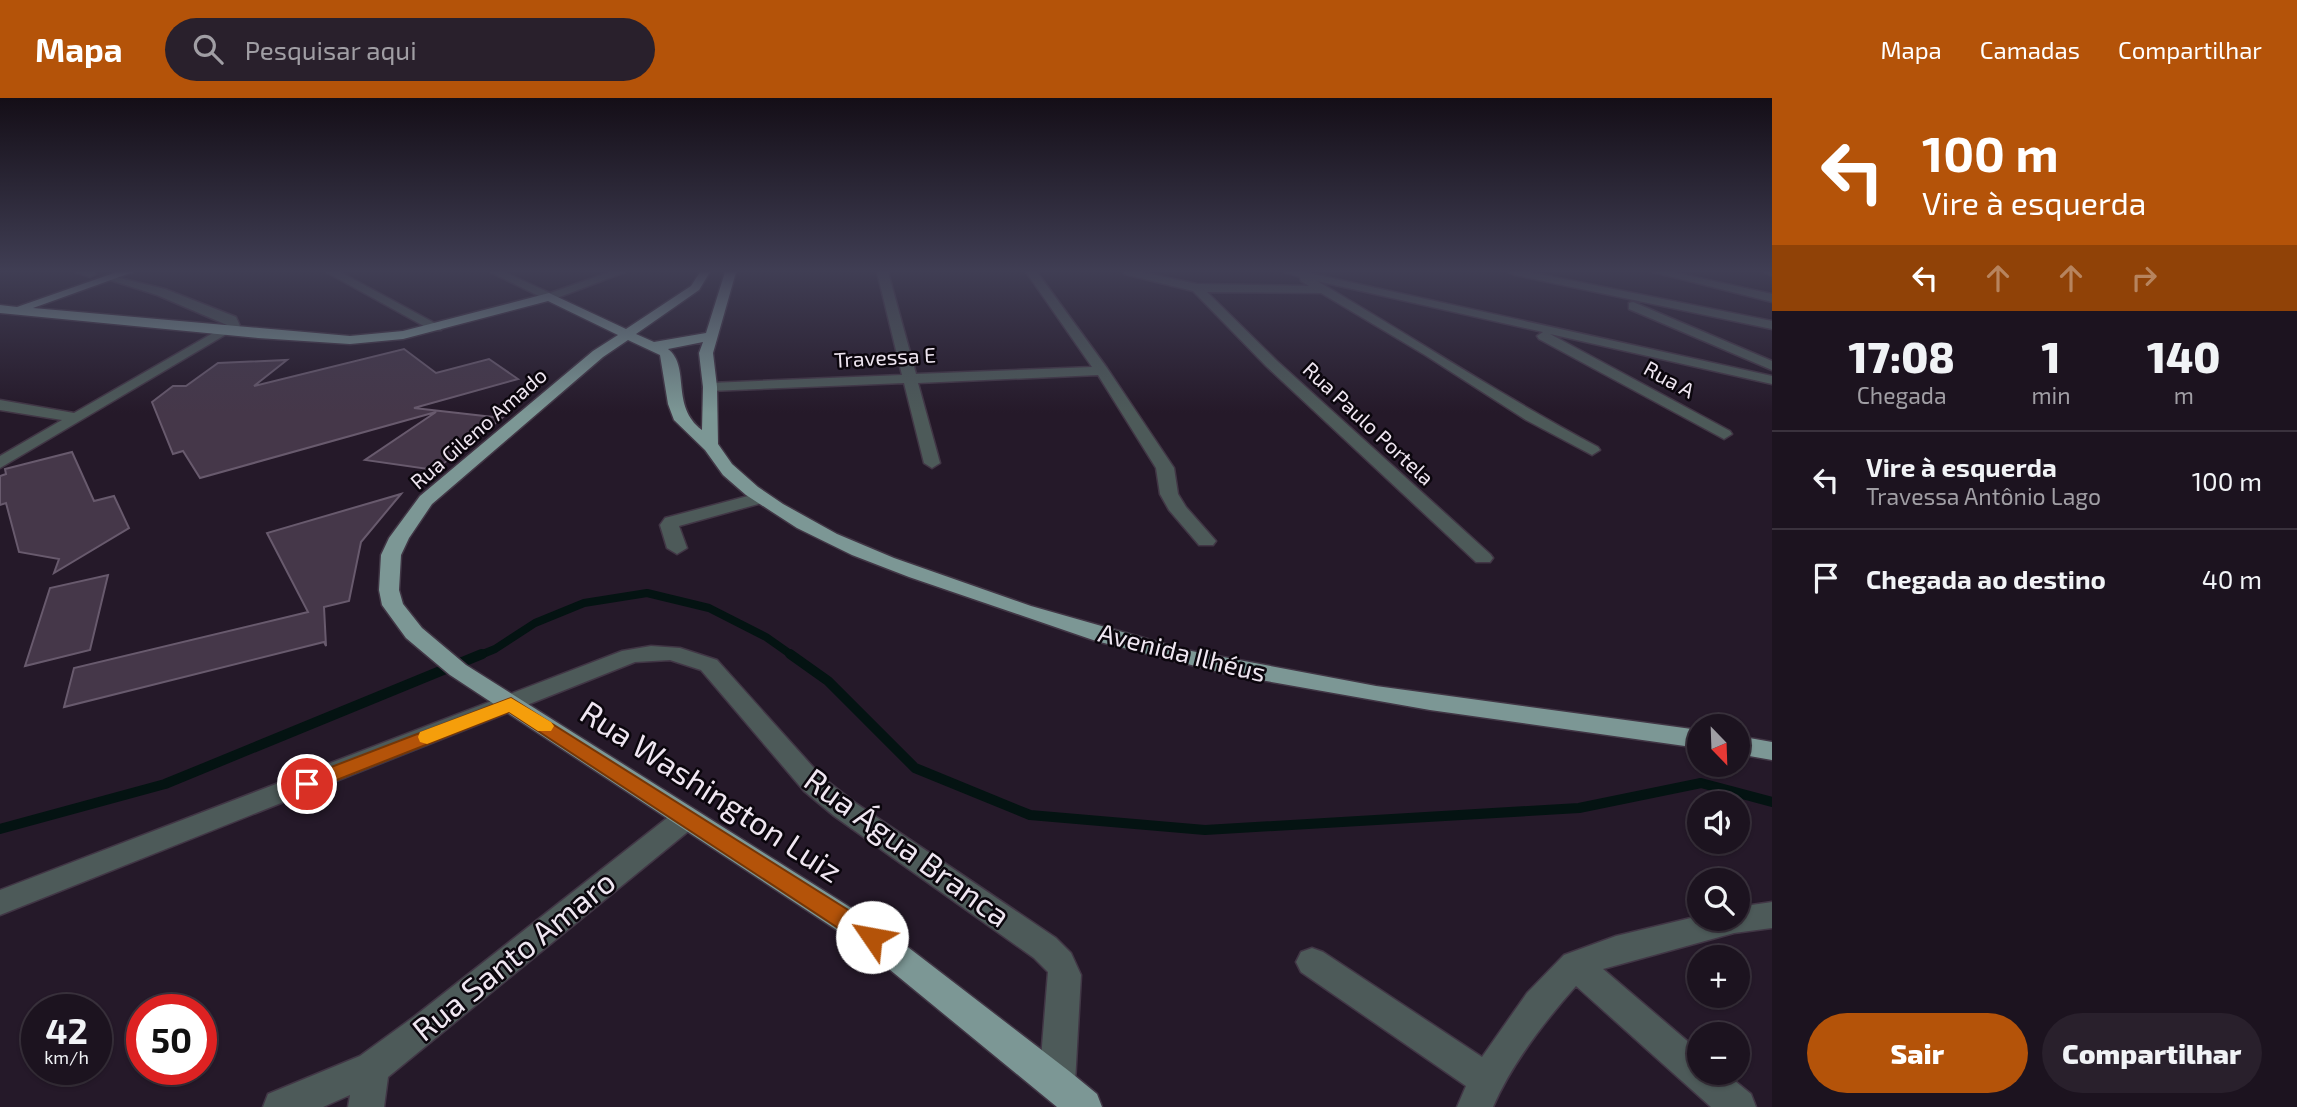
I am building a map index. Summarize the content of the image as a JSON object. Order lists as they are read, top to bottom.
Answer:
{
  "streets": {
    "main road": ["Rua Gileno Amado", "Avenida Ilhéus", "Rua Washington Luiz"],
    "street": [
      "Travessa E",
      "Rua A",
      "Rua Paulo Portela",
      "Rua Água Branca",
      "Rua Santo Amaro"
    ]
  },
  "crossings": [
    ["Rua Gileno Amado", "Avenida Ilhéus"],
    ["Rua Gileno Amado", "Rua Washington Luiz"],
    ["Rua Washington Luiz", "Rua Água Branca"],
    ["Rua Washington Luiz", "Rua Santo Amaro"]
  ],
  "north": "bottom right",
  "page": {
    "header": "Mapa",
    "search": "Pesquisar aqui",
    "nav": ["Mapa", "Camadas", "Compartilhar"],
    "turn": ["100 m", "Vire à esquerda"],
    "eta": [
      "17:08",
      "Chegada",
      "1",
      "min",
      "140",
      "m"
    ],
    "list": [
      {
        "name": "Vire à esquerda",
        "note": "Travessa Antônio Lago",
        "value": "100 m"
      },
      {
        "name": "Chegada ao destino",
        "value": "40 m"
      }
    ],
    "map_buttons": ["+", "−"],
    "speed": "42 km/h",
    "limit": "50",
    "buttons": ["Sair", "Compartilhar"]
  }
}
